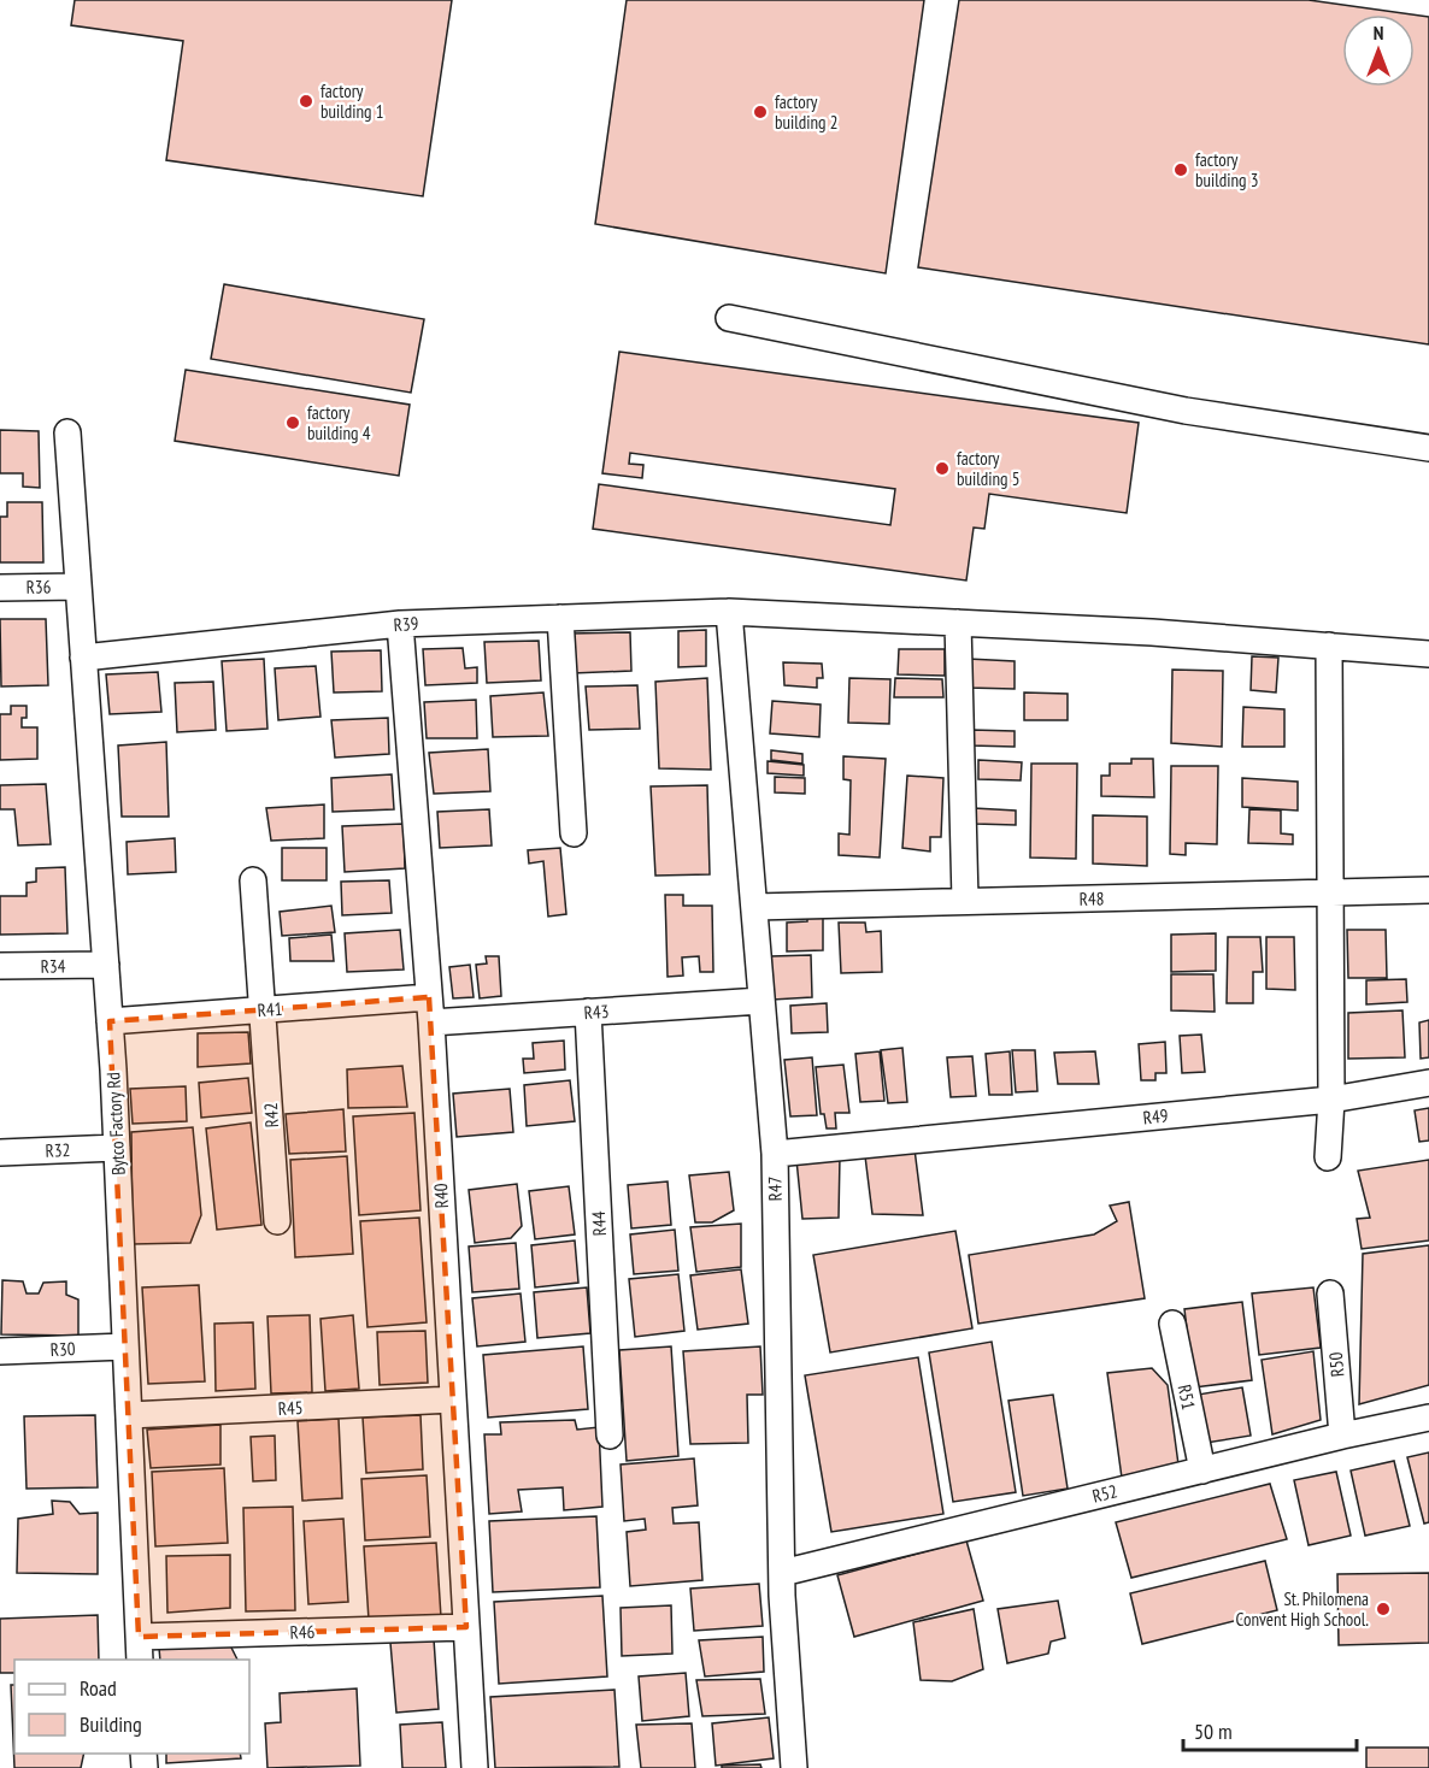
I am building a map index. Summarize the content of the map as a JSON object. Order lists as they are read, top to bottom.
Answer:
{
  "streets": {
    "street": [
      "R36",
      "R39",
      "R48",
      "R34",
      "R41",
      "R43",
      "R42",
      "R49",
      "Bytco Factory Rd",
      "R32",
      "R47",
      "R40",
      "R44",
      "R30",
      "R50",
      "R51",
      "R45",
      "R52",
      "R46"
    ]
  },
  "crossings": [
    ["R36", "Bytco Factory Rd"],
    ["R39", "Bytco Factory Rd"],
    ["R39", "R47"],
    ["R39", "R40"],
    ["R48", "R47"],
    ["R34", "Bytco Factory Rd"],
    ["R41", "R42"],
    ["R41", "Bytco Factory Rd"],
    ["R41", "R40"],
    ["R43", "R47"],
    ["R43", "R40"],
    ["R43", "R44"],
    ["R49", "R47"],
    ["Bytco Factory Rd", "R32"],
    ["Bytco Factory Rd", "R30"],
    ["Bytco Factory Rd", "R45"],
    ["Bytco Factory Rd", "R46"],
    ["R47", "R52"],
    ["R40", "R45"],
    ["R40", "R46"],
    ["R50", "R52"],
    ["R51", "R52"]
  ],
  "places": [
    "factory building 1",
    "factory building 2",
    "factory building 3",
    "factory building 4",
    "factory building 5",
    "St. Philomena Convent High School."
  ],
  "legend": ["Road", "Building"],
  "scale_bar": "50 m",
  "north": "top"
}
